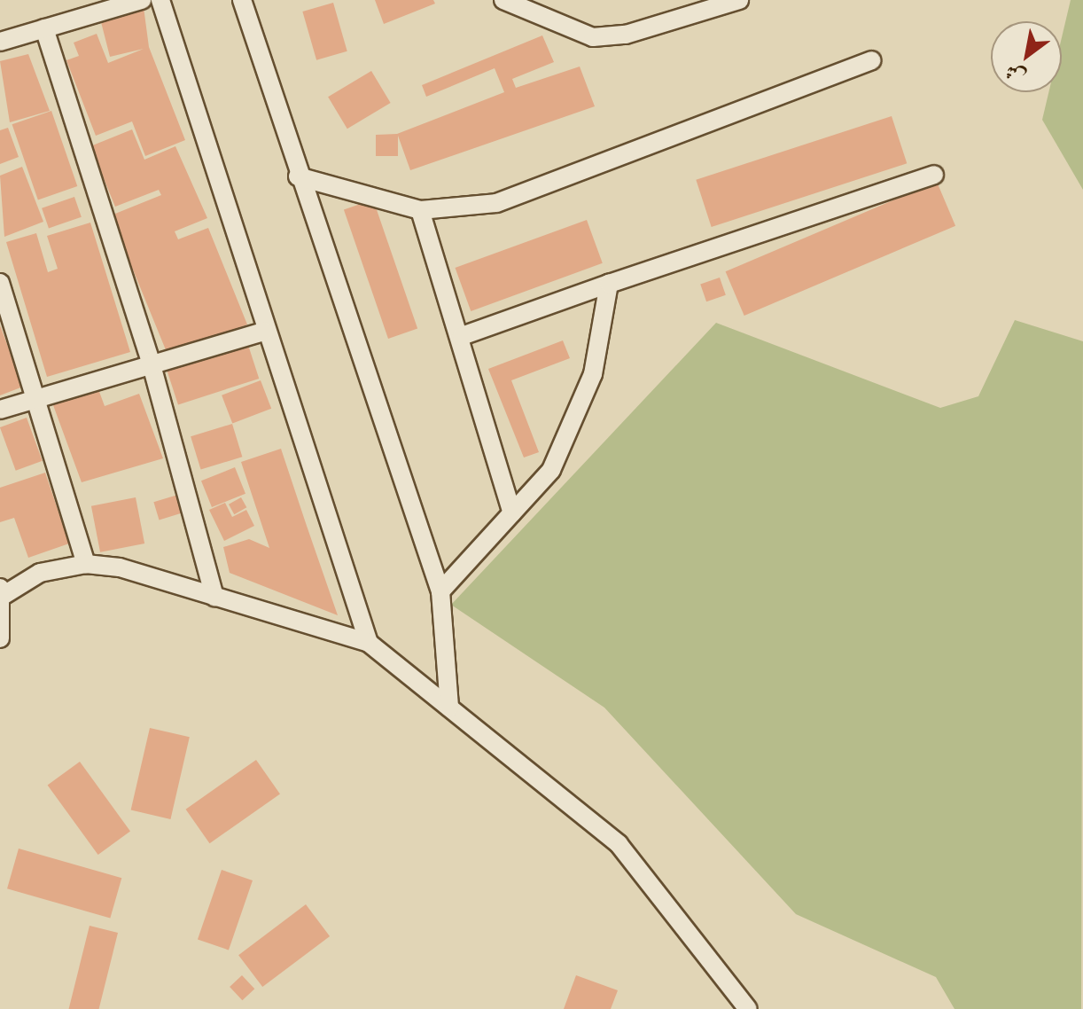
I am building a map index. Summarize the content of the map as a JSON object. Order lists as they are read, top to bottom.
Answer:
{
  "north": "bottom left"
}
